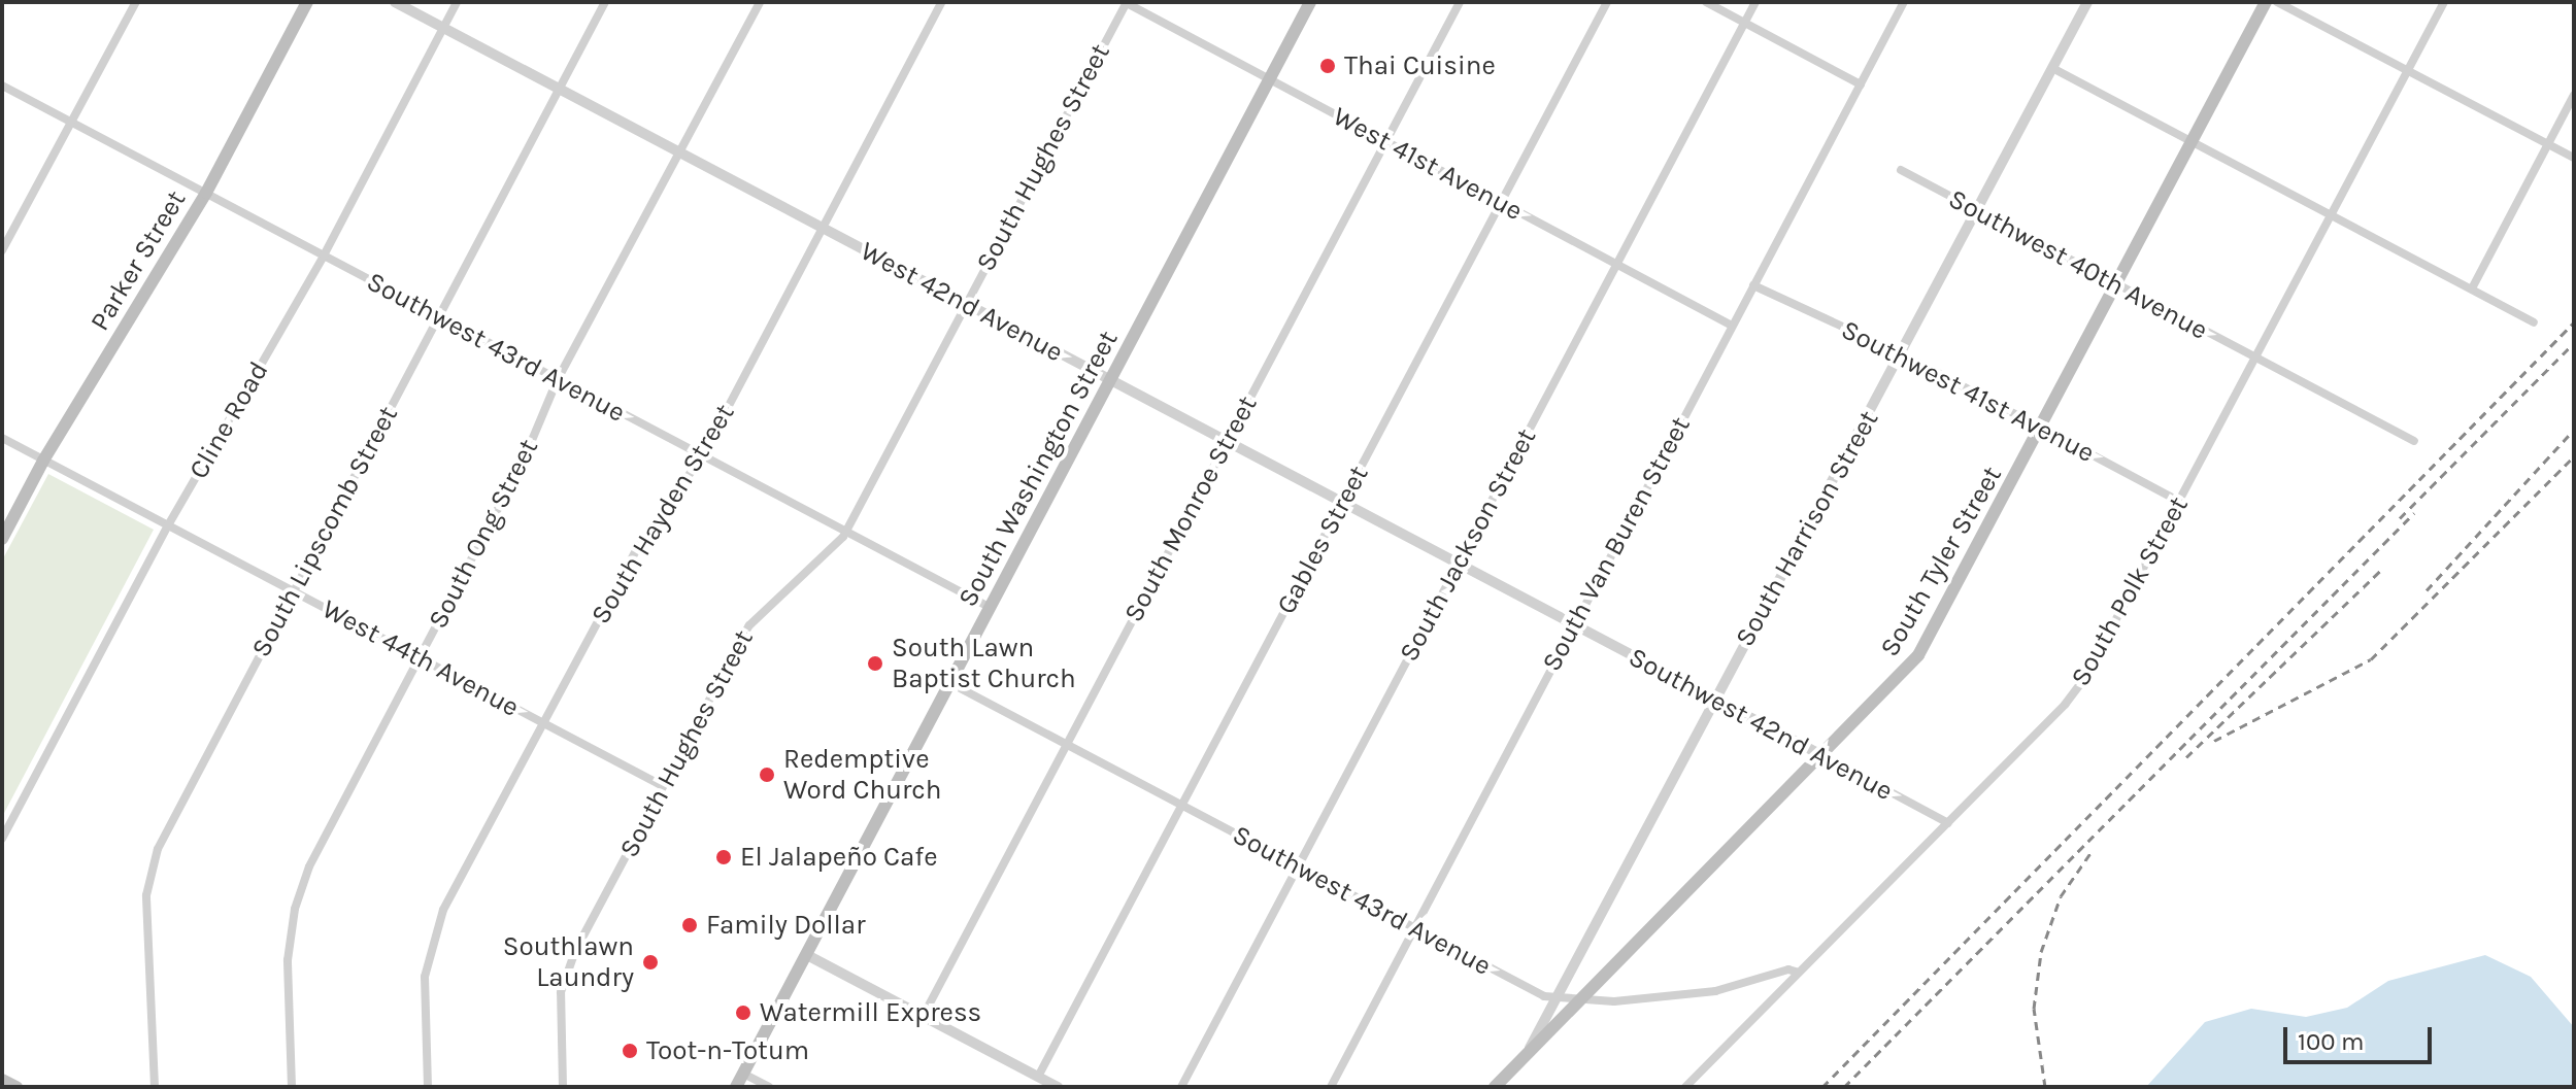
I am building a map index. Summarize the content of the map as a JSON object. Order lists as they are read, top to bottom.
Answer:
{
  "streets": {
    "main road": ["Parker Street", "South Washington Street", "South Tyler Street"],
    "street": [
      "South Hughes Street",
      "West 41st Avenue",
      "Southwest 40th Avenue",
      "West 42nd Avenue",
      "Southwest 43rd Avenue",
      "Southwest 41st Avenue",
      "Cline Road",
      "South Monroe Street",
      "South Hayden Street",
      "South Harrison Street",
      "South Lipscomb Street",
      "South Ong Street",
      "Gables Street",
      "South Van Buren Street",
      "South Jackson Street",
      "South Polk Street",
      "West 44th Avenue",
      "Southwest 42nd Avenue"
    ]
  },
  "crossings": [
    ["South Hughes Street", "West 41st Avenue"],
    ["South Hughes Street", "West 42nd Avenue"],
    ["South Hughes Street", "Southwest 43rd Avenue"],
    ["South Hughes Street", "West 44th Avenue"],
    ["West 41st Avenue", "South Washington Street"],
    ["West 41st Avenue", "South Monroe Street"],
    ["West 41st Avenue", "Gables Street"],
    ["West 41st Avenue", "South Van Buren Street"],
    ["West 41st Avenue", "South Jackson Street"],
    ["Parker Street", "Southwest 43rd Avenue"],
    ["Parker Street", "West 44th Avenue"],
    ["Southwest 40th Avenue", "South Harrison Street"],
    ["Southwest 40th Avenue", "South Tyler Street"],
    ["Southwest 40th Avenue", "South Polk Street"],
    ["West 42nd Avenue", "Cline Road"],
    ["West 42nd Avenue", "South Washington Street"],
    ["West 42nd Avenue", "South Monroe Street"],
    ["West 42nd Avenue", "South Hayden Street"],
    ["West 42nd Avenue", "South Lipscomb Street"],
    ["West 42nd Avenue", "South Ong Street"],
    ["West 42nd Avenue", "Gables Street"],
    ["West 42nd Avenue", "South Van Buren Street"],
    ["West 42nd Avenue", "South Jackson Street"],
    ["West 42nd Avenue", "Southwest 42nd Avenue"],
    ["Southwest 43rd Avenue", "Cline Road"],
    ["Southwest 43rd Avenue", "South Washington Street"],
    ["Southwest 43rd Avenue", "South Monroe Street"],
    ["Southwest 43rd Avenue", "South Hayden Street"],
    ["Southwest 43rd Avenue", "South Harrison Street"],
    ["Southwest 43rd Avenue", "South Lipscomb Street"],
    ["Southwest 43rd Avenue", "South Ong Street"],
    ["Southwest 43rd Avenue", "Gables Street"],
    ["Southwest 43rd Avenue", "South Van Buren Street"],
    ["Southwest 43rd Avenue", "South Jackson Street"],
    ["Southwest 43rd Avenue", "South Tyler Street"],
    ["Southwest 43rd Avenue", "South Polk Street"],
    ["Southwest 41st Avenue", "South Harrison Street"],
    ["Southwest 41st Avenue", "South Van Buren Street"],
    ["Southwest 41st Avenue", "South Tyler Street"],
    ["Southwest 41st Avenue", "South Polk Street"],
    ["Cline Road", "West 44th Avenue"],
    ["South Hayden Street", "West 44th Avenue"],
    ["South Harrison Street", "South Tyler Street"],
    ["South Harrison Street", "Southwest 42nd Avenue"],
    ["South Lipscomb Street", "West 44th Avenue"],
    ["South Ong Street", "West 44th Avenue"],
    ["South Van Buren Street", "Southwest 42nd Avenue"],
    ["South Tyler Street", "Southwest 42nd Avenue"],
    ["South Polk Street", "Southwest 42nd Avenue"]
  ],
  "places": [
    "Thai Cuisine",
    "South Lawn Baptist Church",
    "Redemptive Word Church",
    "El Jalapeño Cafe",
    "Family Dollar",
    "Southlawn Laundry",
    "Watermill Express",
    "Toot-n-Totum"
  ],
  "scale_bar": "100 m"
}
